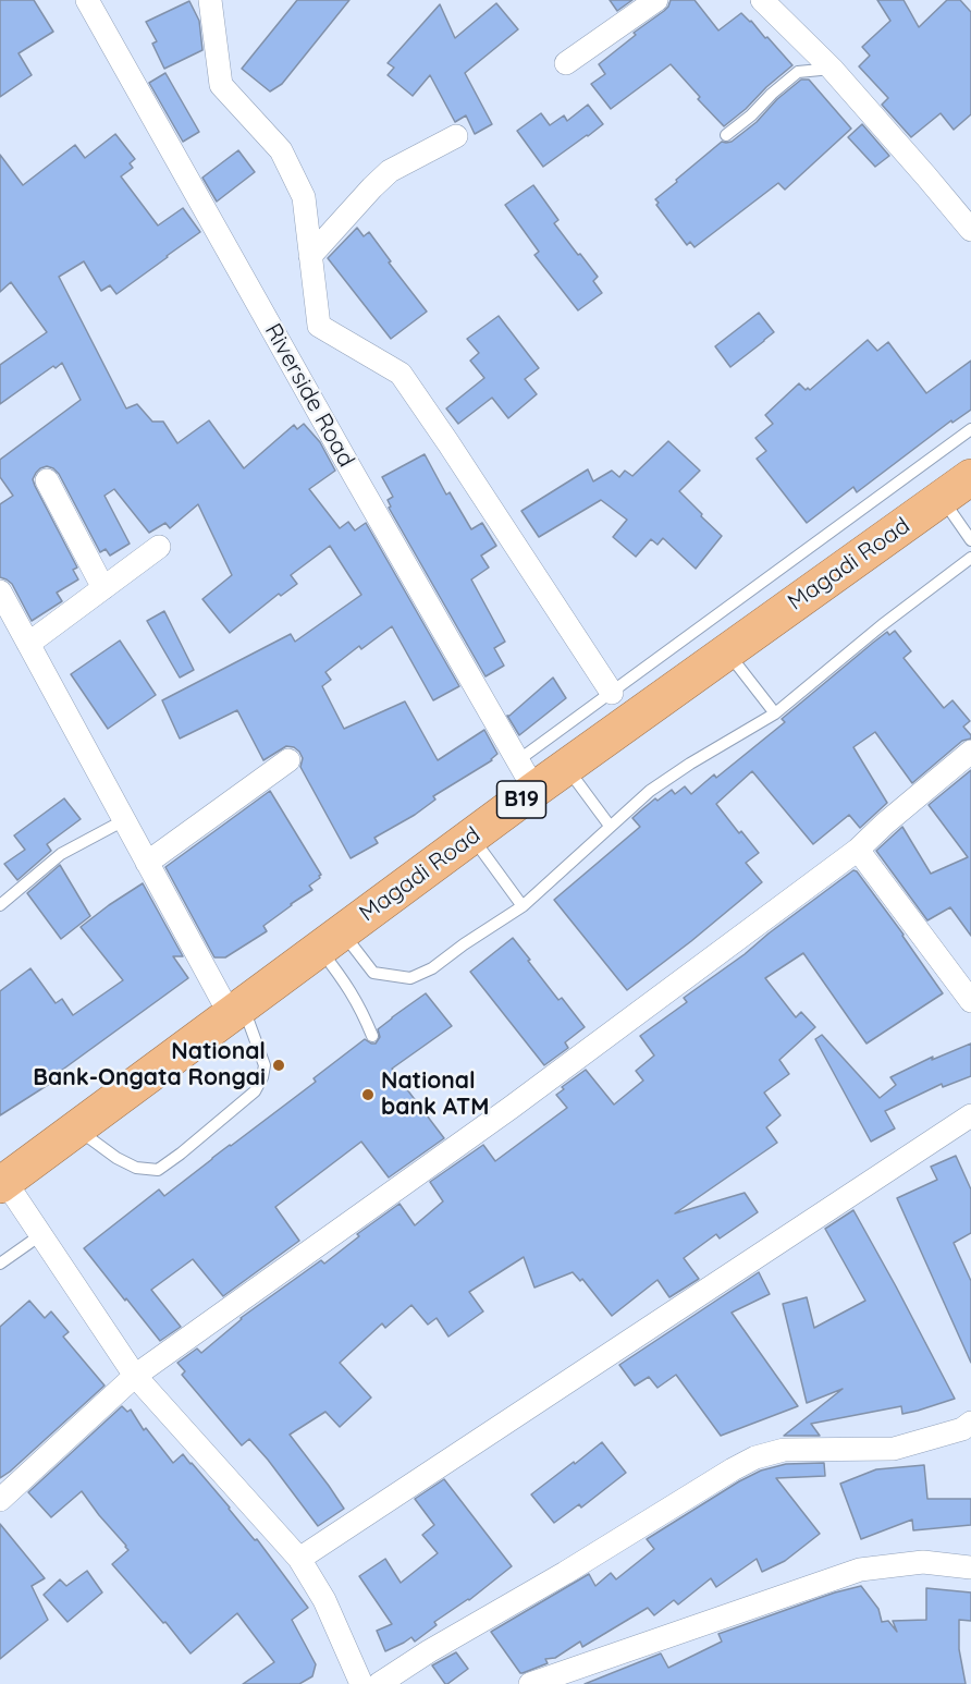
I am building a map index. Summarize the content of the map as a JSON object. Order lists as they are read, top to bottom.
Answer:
{
  "streets": {
    "highway": ["Magadi Road", "B19"],
    "street": ["Riverside Road"]
  },
  "crossings": [
    ["Riverside Road", "Magadi Road"]
  ],
  "places": ["National Bank-Ongata Rongai", "National bank ATM"]
}
